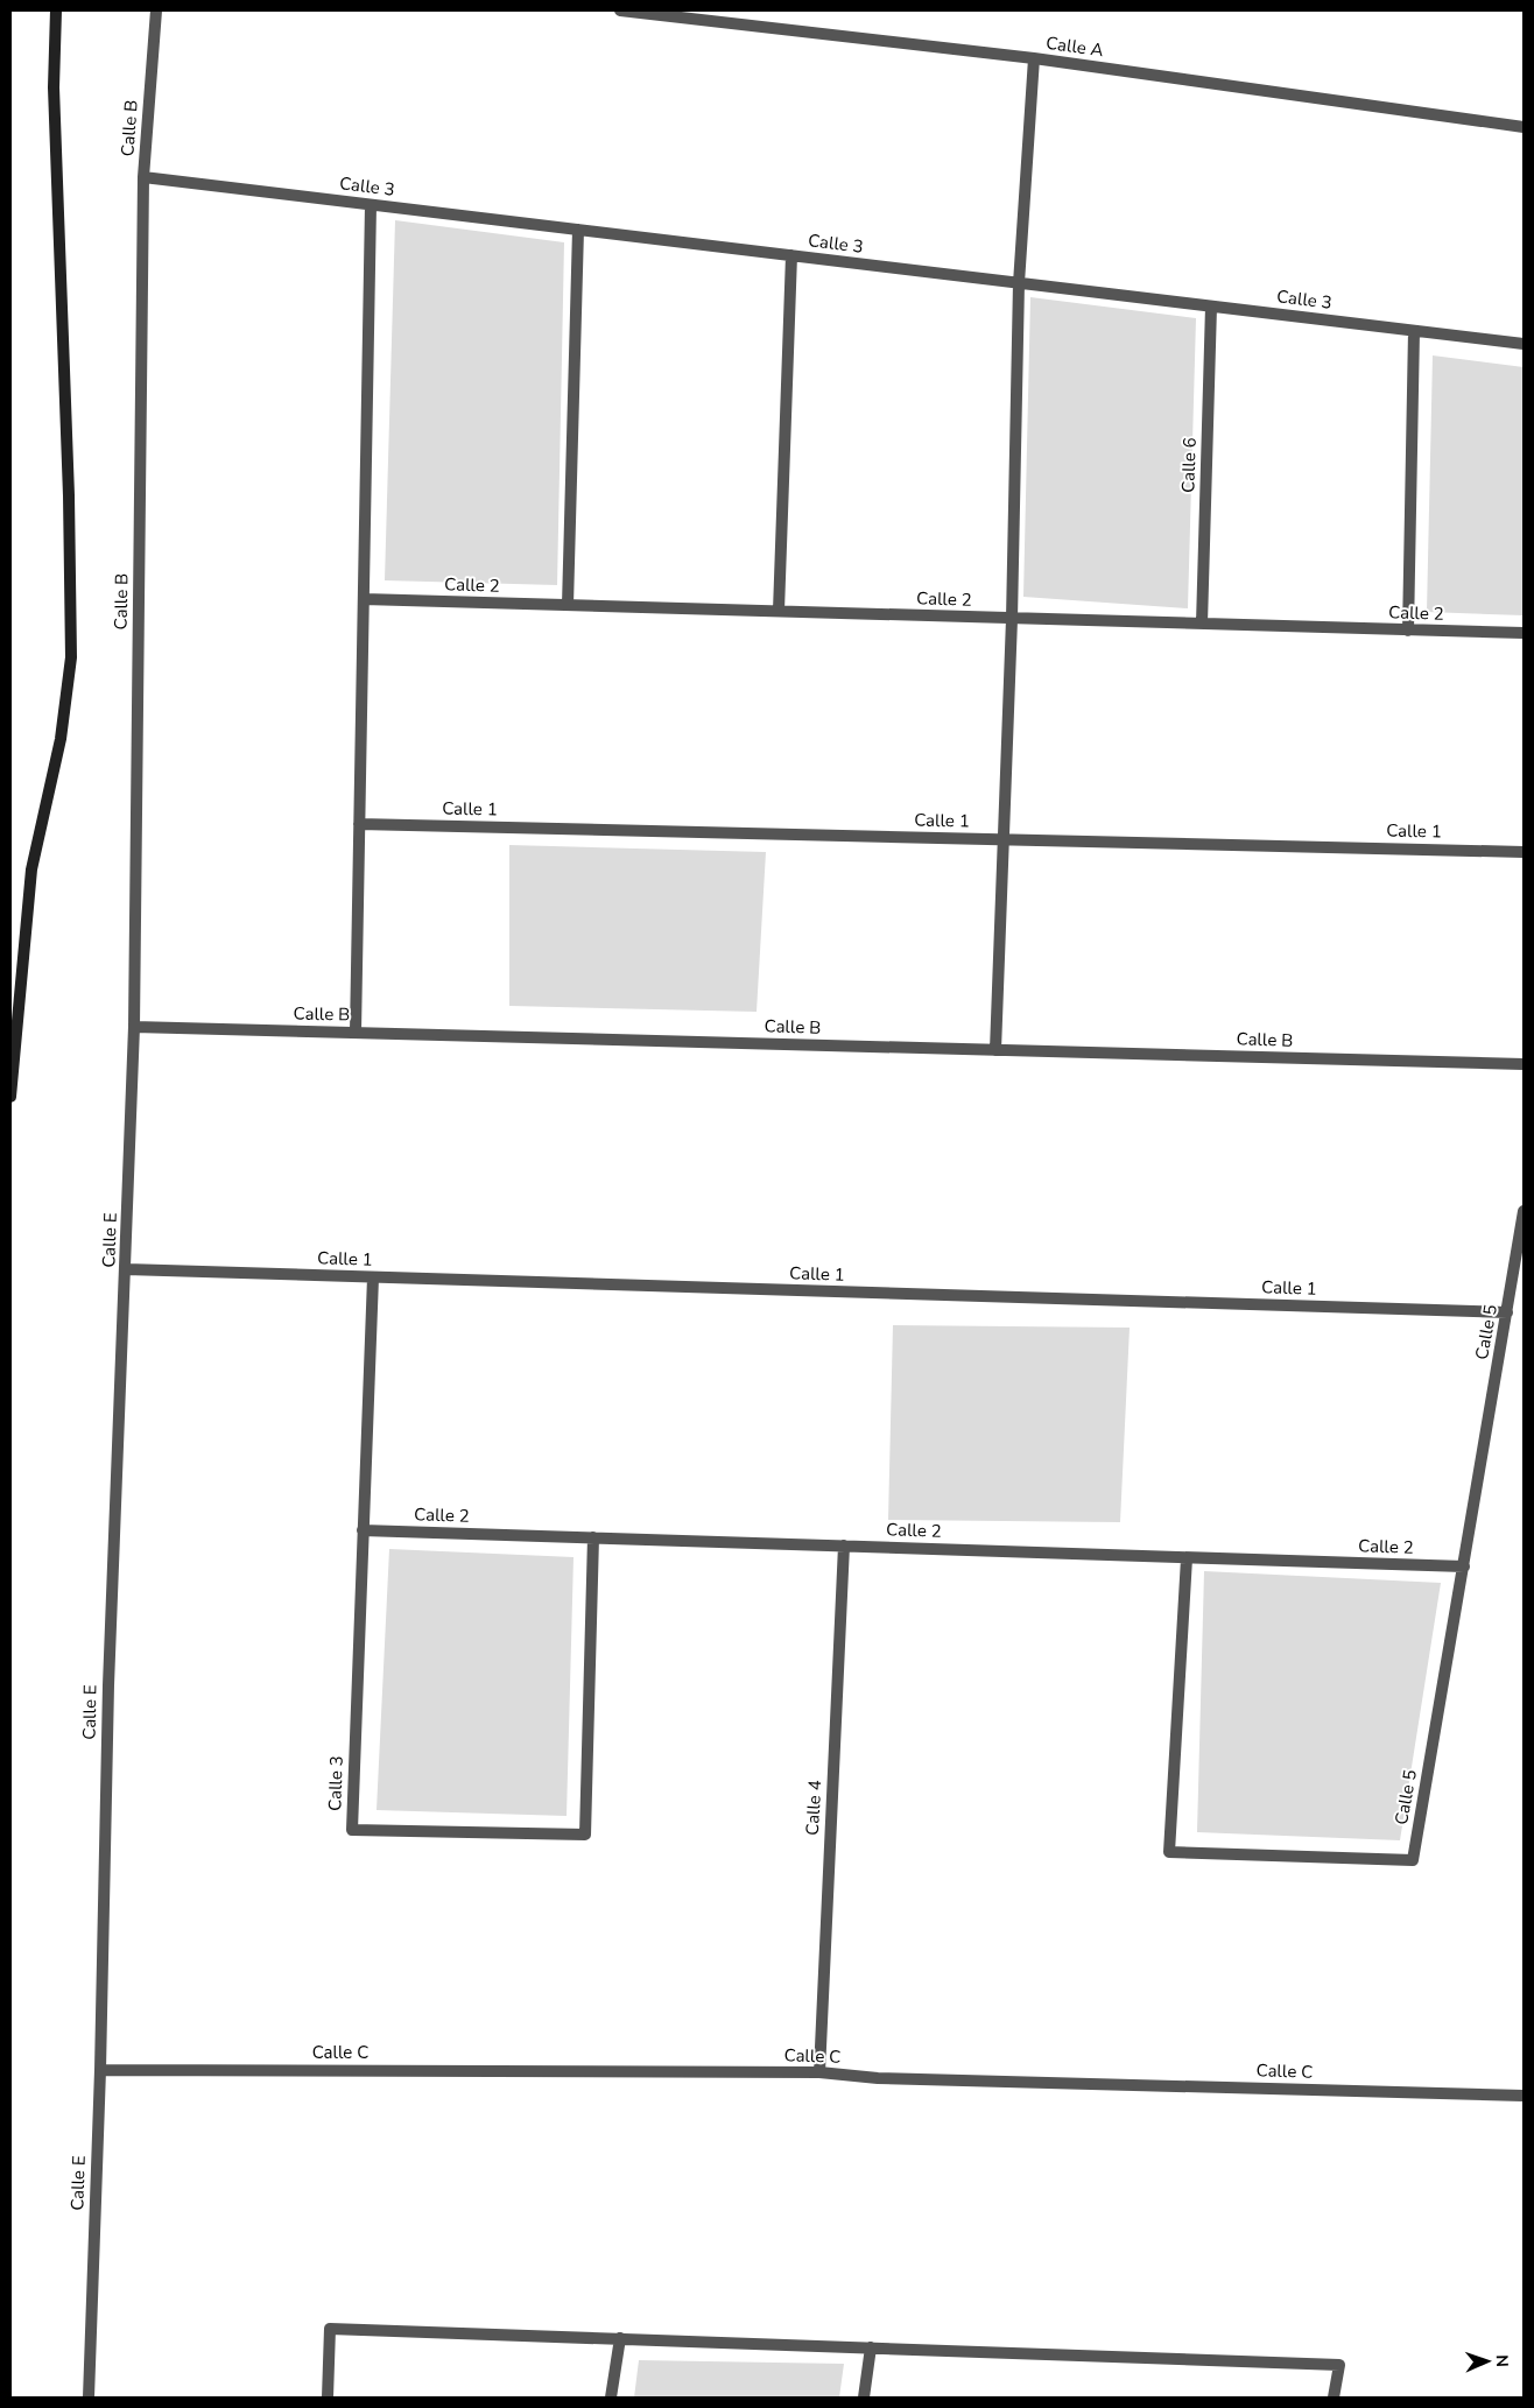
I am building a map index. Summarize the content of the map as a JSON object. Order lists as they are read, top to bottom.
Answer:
{
  "streets": {
    "street": [
      "Calle A",
      "Calle B",
      "Calle 3",
      "Calle 6",
      "Calle 2",
      "Calle 1",
      "Calle E",
      "Calle 5",
      "Calle 4",
      "Calle C"
    ]
  },
  "crossings": [
    ["Calle B", "Calle 3"],
    ["Calle B", "Calle E"],
    ["Calle 3", "Calle 6"],
    ["Calle 3", "Calle 2"],
    ["Calle 3", "Calle 1"],
    ["Calle 6", "Calle 2"],
    ["Calle 2", "Calle 5"],
    ["Calle 2", "Calle 4"],
    ["Calle 1", "Calle E"],
    ["Calle 1", "Calle 5"],
    ["Calle E", "Calle C"],
    ["Calle 4", "Calle C"]
  ],
  "north": "right"
}
